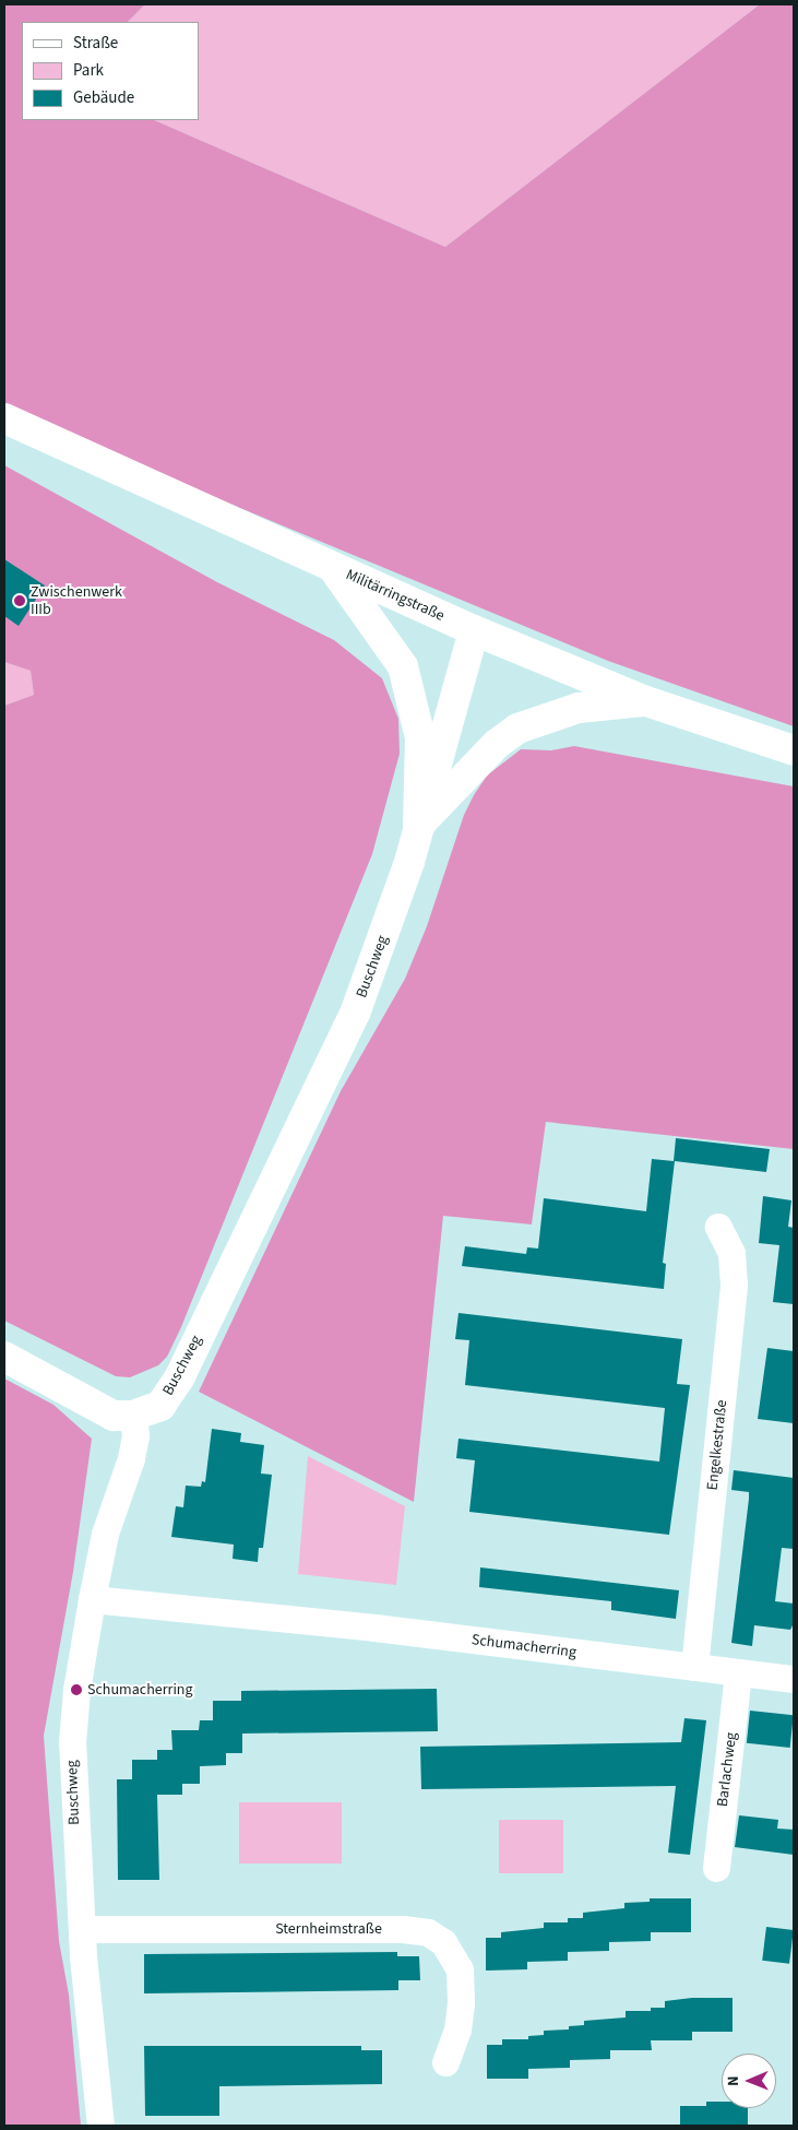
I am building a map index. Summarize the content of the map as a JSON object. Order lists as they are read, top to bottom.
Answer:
{
  "streets": {
    "main road": ["Militärringstraße", "Buschweg"],
    "street": [
      "Engelkestraße",
      "Schumacherring",
      "Barlachweg",
      "Sternheimstraße"
    ]
  },
  "crossings": [
    ["Militärringstraße", "Buschweg"],
    ["Buschweg", "Schumacherring"],
    ["Buschweg", "Sternheimstraße"],
    ["Engelkestraße", "Schumacherring"],
    ["Schumacherring", "Barlachweg"]
  ],
  "places": ["Zwischenwerk IIIb", "Schumacherring"],
  "legend": ["Straße", "Park", "Gebäude"],
  "north": "left"
}
